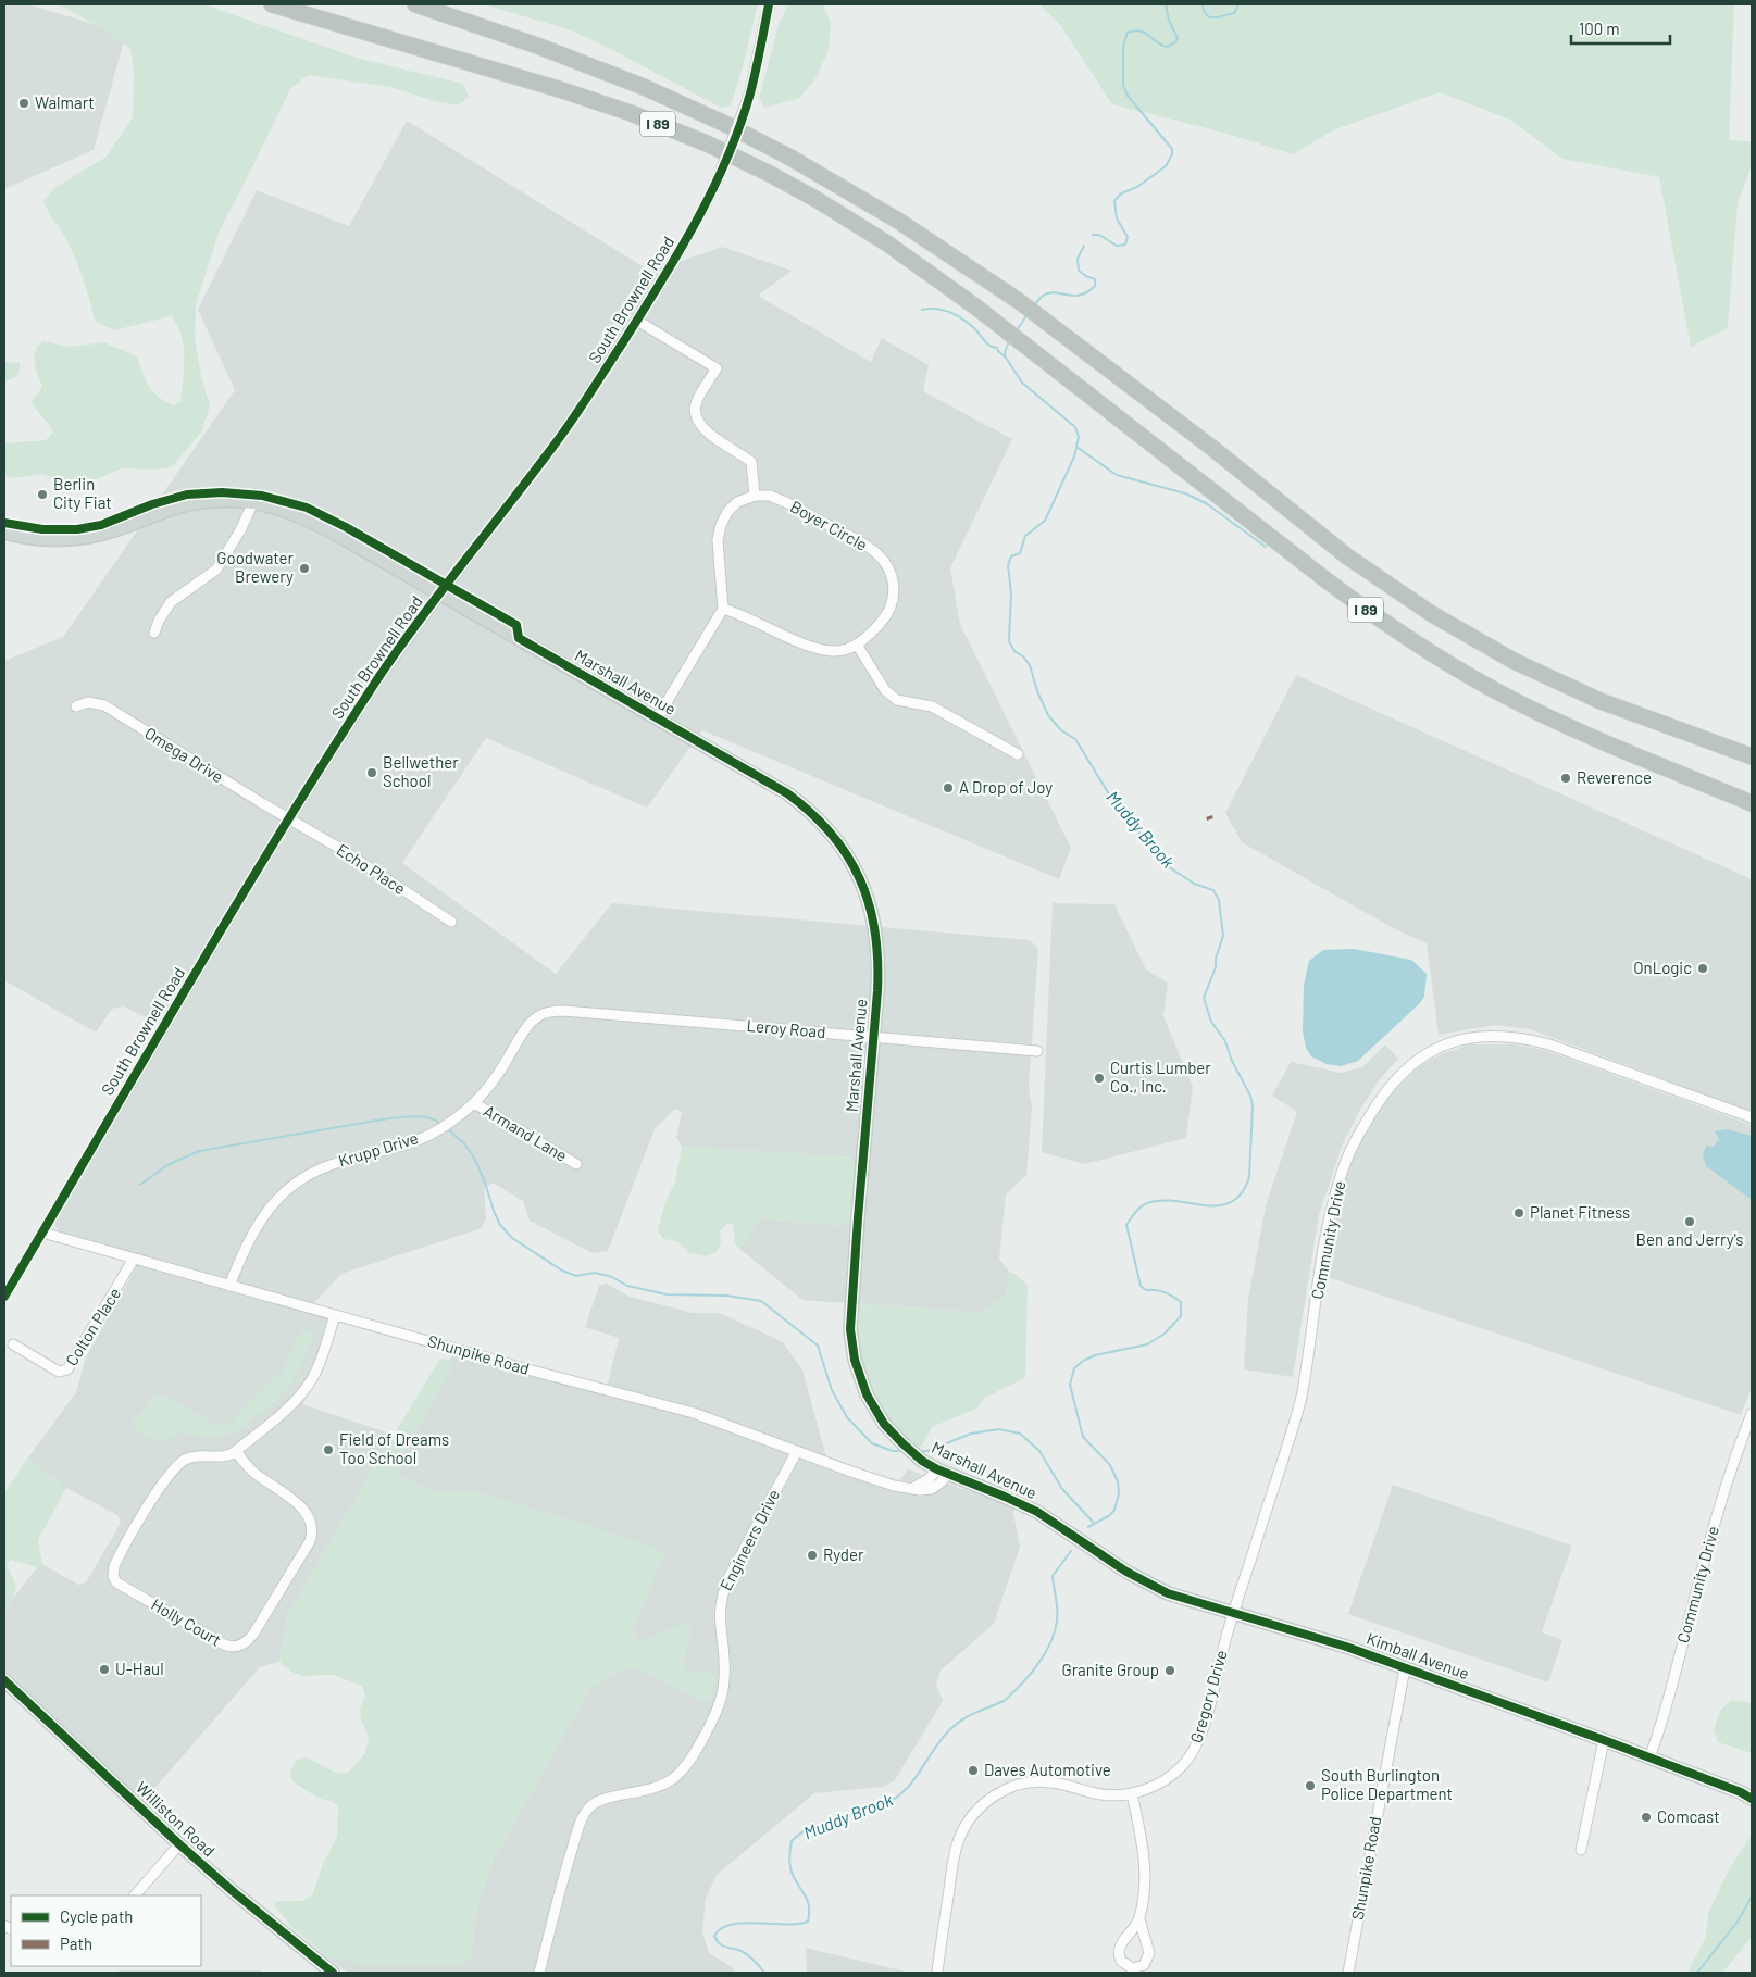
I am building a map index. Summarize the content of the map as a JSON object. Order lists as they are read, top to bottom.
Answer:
{
  "streets": {
    "highway": ["I 89"],
    "main road": ["Marshall Avenue", "Kimball Avenue", "Williston Road"],
    "street": [
      "South Brownell Road",
      "Boyer Circle",
      "Omega Drive",
      "Echo Place",
      "Leroy Road",
      "Armand Lane",
      "Krupp Drive",
      "Community Drive",
      "Colton Place",
      "Shunpike Road",
      "Engineers Drive",
      "Holly Court",
      "Gregory Drive"
    ]
  },
  "crossings": [
    ["South Brownell Road", "Marshall Avenue"],
    ["South Brownell Road", "Omega Drive"],
    ["South Brownell Road", "Echo Place"],
    ["South Brownell Road", "Shunpike Road"],
    ["Marshall Avenue", "Leroy Road"],
    ["Marshall Avenue", "Shunpike Road"],
    ["Marshall Avenue", "Kimball Avenue"],
    ["Omega Drive", "Echo Place"],
    ["Leroy Road", "Krupp Drive"],
    ["Armand Lane", "Krupp Drive"],
    ["Krupp Drive", "Shunpike Road"],
    ["Community Drive", "Kimball Avenue"],
    ["Community Drive", "Gregory Drive"],
    ["Colton Place", "Shunpike Road"],
    ["Shunpike Road", "Engineers Drive"],
    ["Shunpike Road", "Holly Court"],
    ["Shunpike Road", "Kimball Avenue"],
    ["Kimball Avenue", "Gregory Drive"]
  ],
  "water": ["Muddy Brook"],
  "places": [
    "Walmart",
    "Berlin City Fiat",
    "Goodwater Brewery",
    "Bellwether School",
    "Reverence",
    "A Drop of Joy",
    "OnLogic",
    "Curtis Lumber Co., Inc.",
    "Planet Fitness",
    "Ben and Jerry's",
    "Field of Dreams Too School",
    "Ryder",
    "U-Haul",
    "Granite Group",
    "Daves Automotive",
    "South Burlington Police Department",
    "Comcast"
  ],
  "legend": ["Cycle path", "Path"],
  "scale_bar": "100 m"
}
